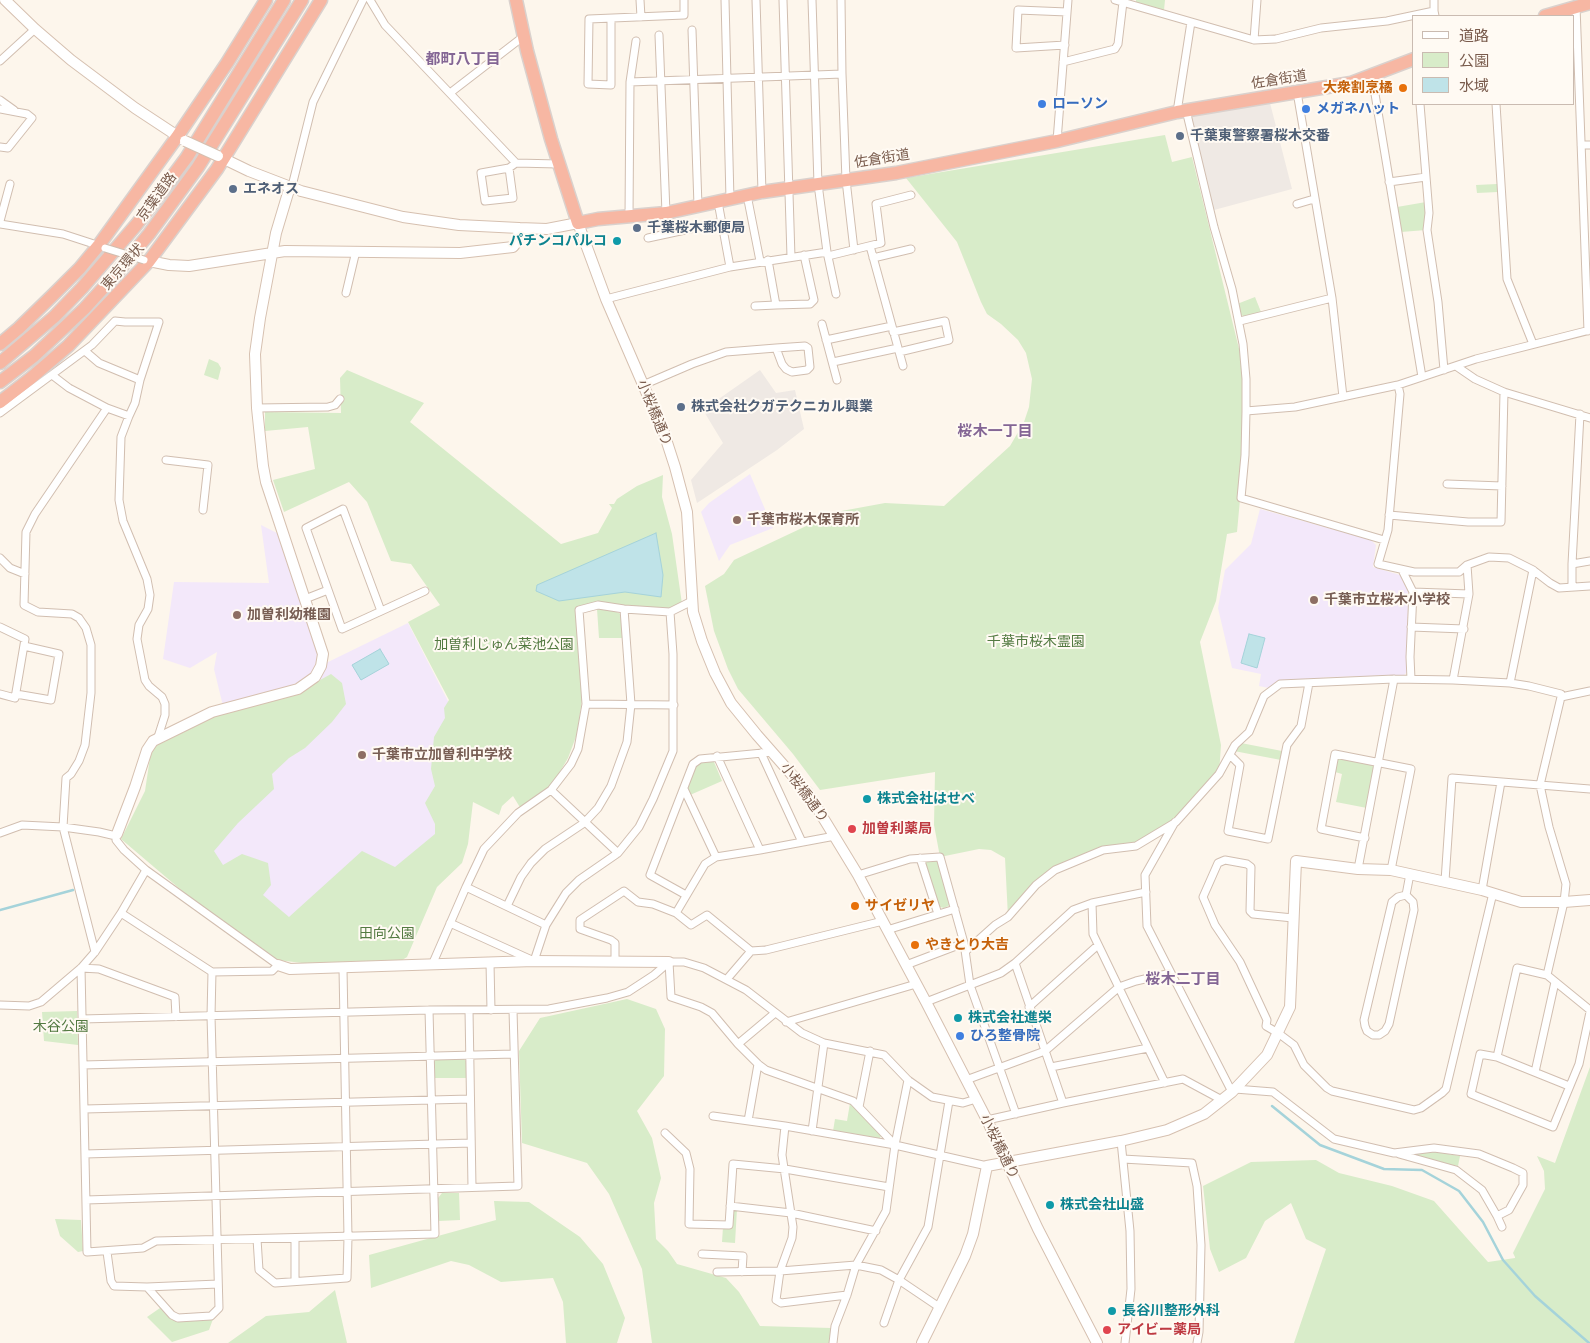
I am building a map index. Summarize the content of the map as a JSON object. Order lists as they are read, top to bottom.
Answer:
{
  "streets": {
    "highway": ["佐倉街道", "京葉道路", "東京環状"],
    "street": ["小桜橋通り"]
  },
  "crossings": [
    ["佐倉街道", "小桜橋通り"]
  ],
  "districts": ["都町八丁目", "桜木一丁目", "桜木二丁目"],
  "parks": [
    "千葉市桜木霊園",
    "加曽利じゅん菜池公園",
    "田向公園",
    "木谷公園"
  ],
  "places": [
    "大衆割烹橘",
    "ローソン",
    "メガネハット",
    "千葉東警察署桜木交番",
    "エネオス",
    "千葉桜木郵便局",
    "パチンコパルコ",
    "株式会社クガテクニカル興業",
    "千葉市桜木保育所",
    "千葉市立桜木小学校",
    "加曽利幼稚園",
    "千葉市立加曽利中学校",
    "株式会社はせべ",
    "加曽利薬局",
    "サイゼリヤ",
    "やきとり大吉",
    "株式会社進栄",
    "ひろ整骨院",
    "株式会社山盛",
    "長谷川整形外科",
    "アイビー薬局"
  ],
  "legend": ["道路", "公園", "水域"]
}
